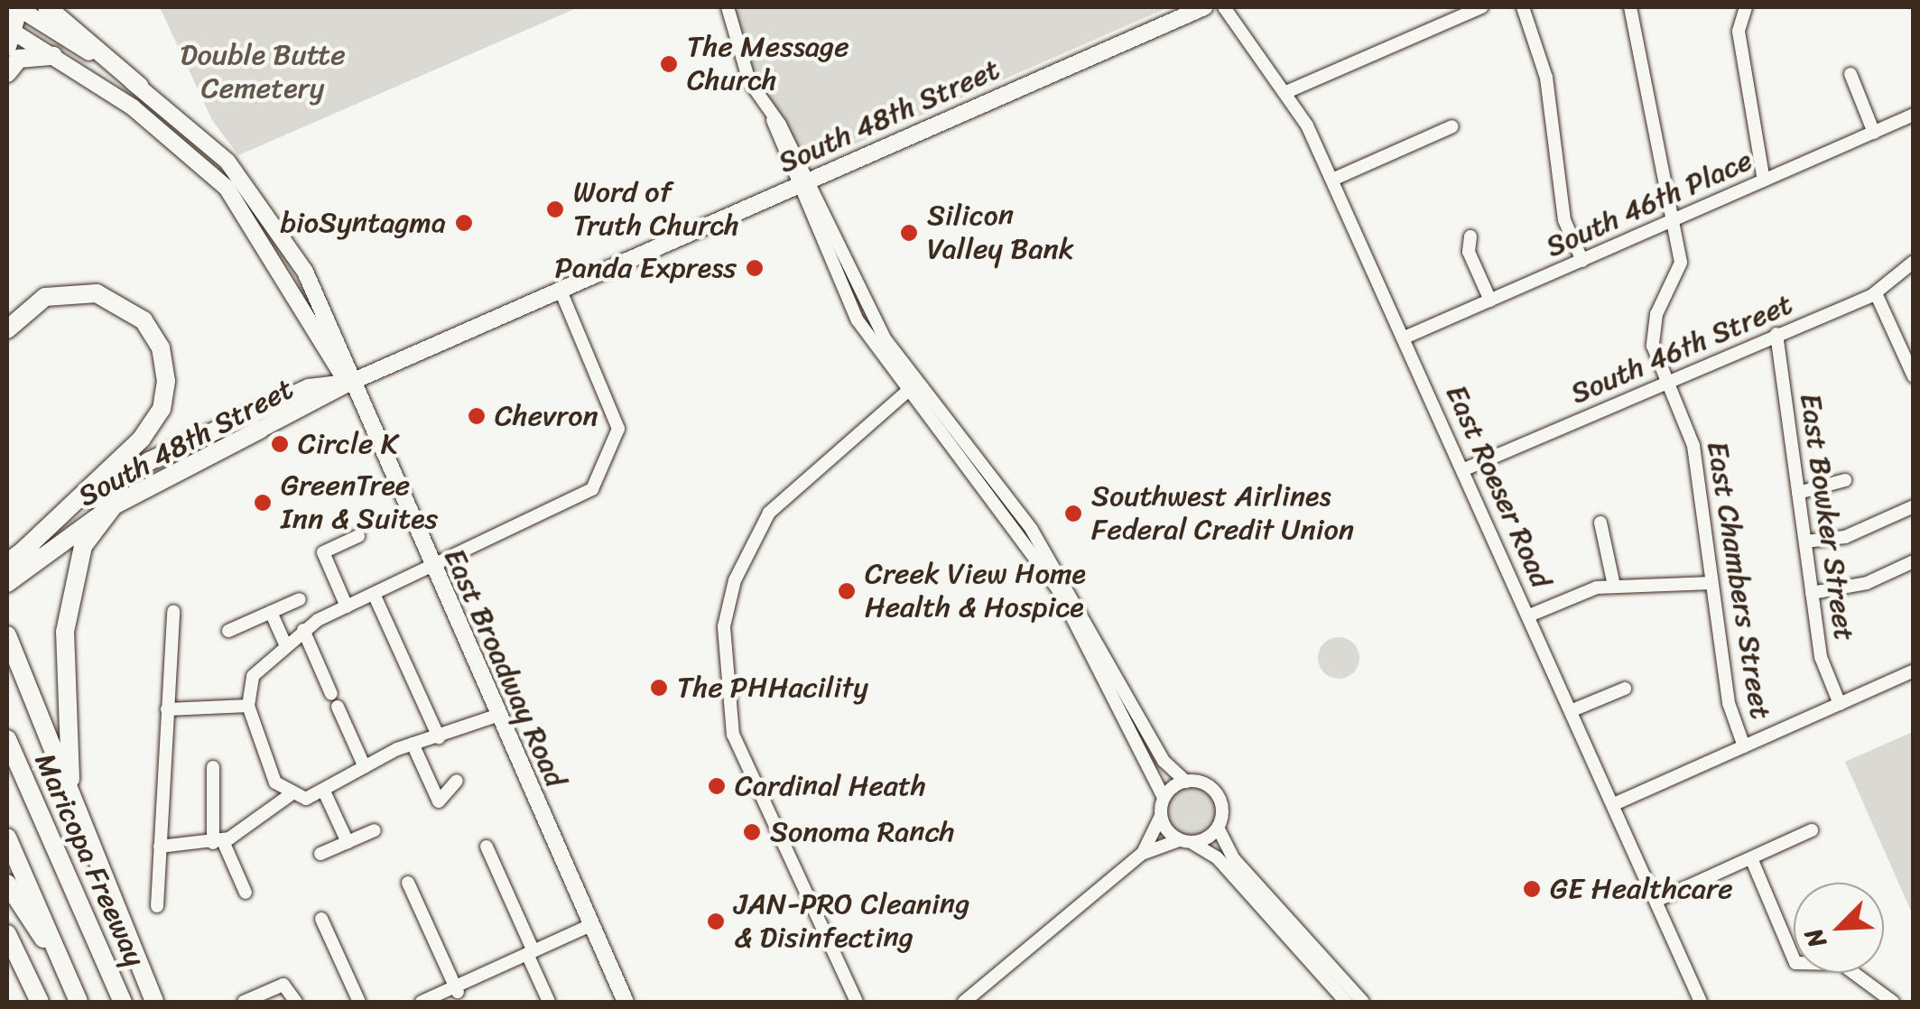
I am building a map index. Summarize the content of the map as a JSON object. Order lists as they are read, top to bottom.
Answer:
{
  "streets": {
    "highway": ["South 48th Street", "Maricopa Freeway"],
    "main road": ["East Broadway Road"],
    "street": [
      "South 46th Place",
      "South 46th Street",
      "East Roeser Road",
      "East Bowker Street",
      "East Chambers Street"
    ]
  },
  "crossings": [
    ["South 48th Street", "East Broadway Road"],
    ["South 46th Place", "East Roeser Road"],
    ["South 46th Place", "East Chambers Street"],
    ["South 46th Street", "East Roeser Road"],
    ["South 46th Street", "East Bowker Street"],
    ["South 46th Street", "East Chambers Street"]
  ],
  "parks": ["Double Butte Cemetery"],
  "places": [
    "The Message Church",
    "Word of Truth Church",
    "bioSyntagma",
    "Silicon Valley Bank",
    "Panda Express",
    "Chevron",
    "Circle K",
    "GreenTree Inn & Suites",
    "Southwest Airlines Federal Credit Union",
    "Creek View Home Health & Hospice",
    "The PHHacility",
    "Cardinal Heath",
    "Sonoma Ranch",
    "GE Healthcare",
    "JAN-PRO Cleaning & Disinfecting"
  ],
  "north": "bottom left"
}
